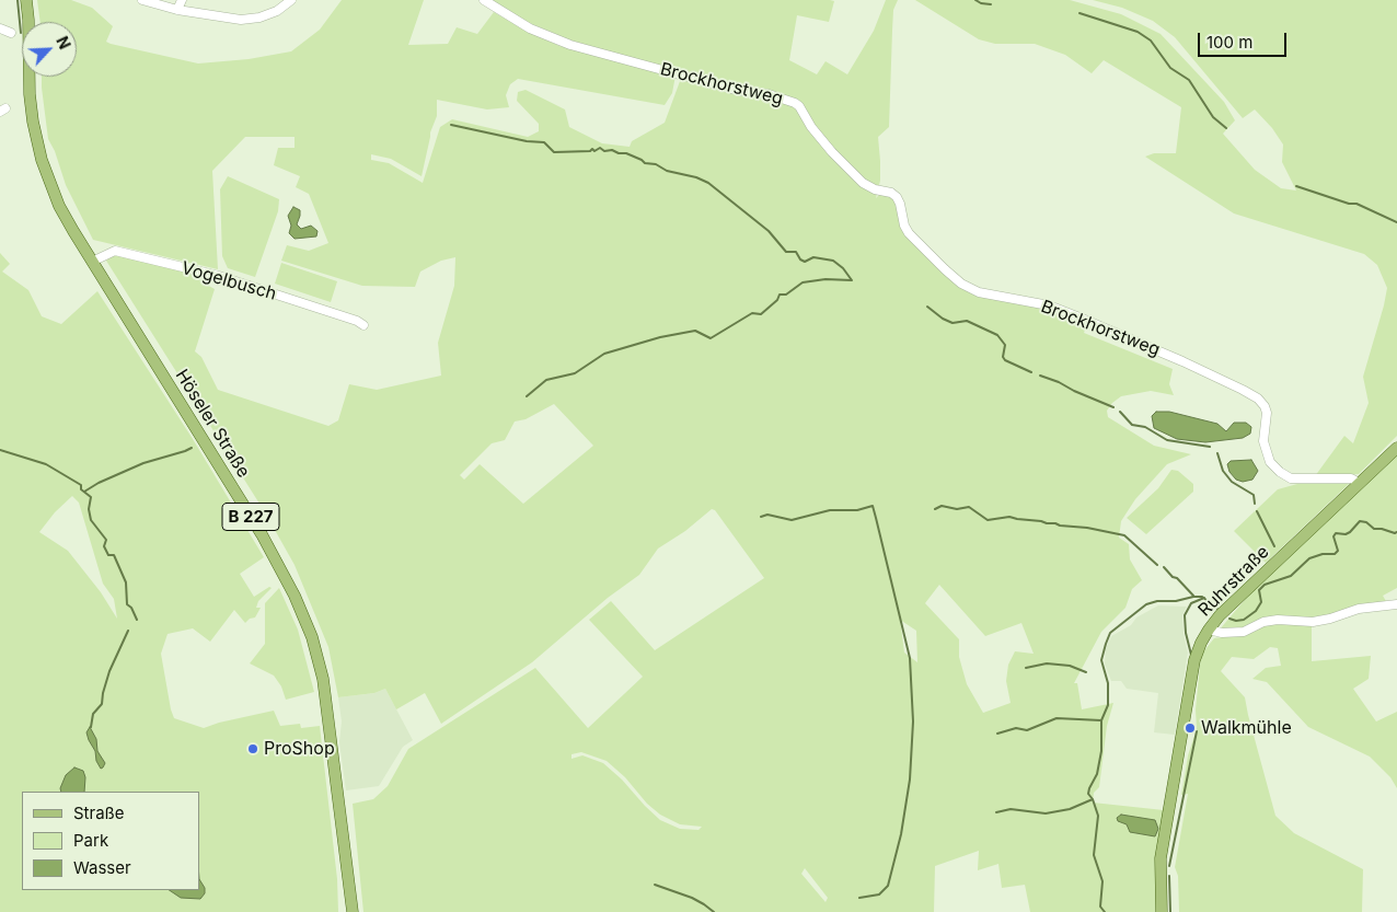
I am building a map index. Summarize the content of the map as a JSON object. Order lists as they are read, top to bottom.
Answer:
{
  "streets": {
    "main road": ["Höseler Straße", "B 227", "Ruhrstraße"],
    "street": ["Brockhorstweg", "Vogelbusch"]
  },
  "crossings": [
    ["Brockhorstweg", "Ruhrstraße"],
    ["Vogelbusch", "Höseler Straße"],
    ["Vogelbusch", "B 227"],
    ["Höseler Straße", "B 227"]
  ],
  "places": ["Walkmühle", "ProShop"],
  "legend": ["Straße", "Park", "Wasser"],
  "scale_bar": "100 m",
  "north": "top right"
}
